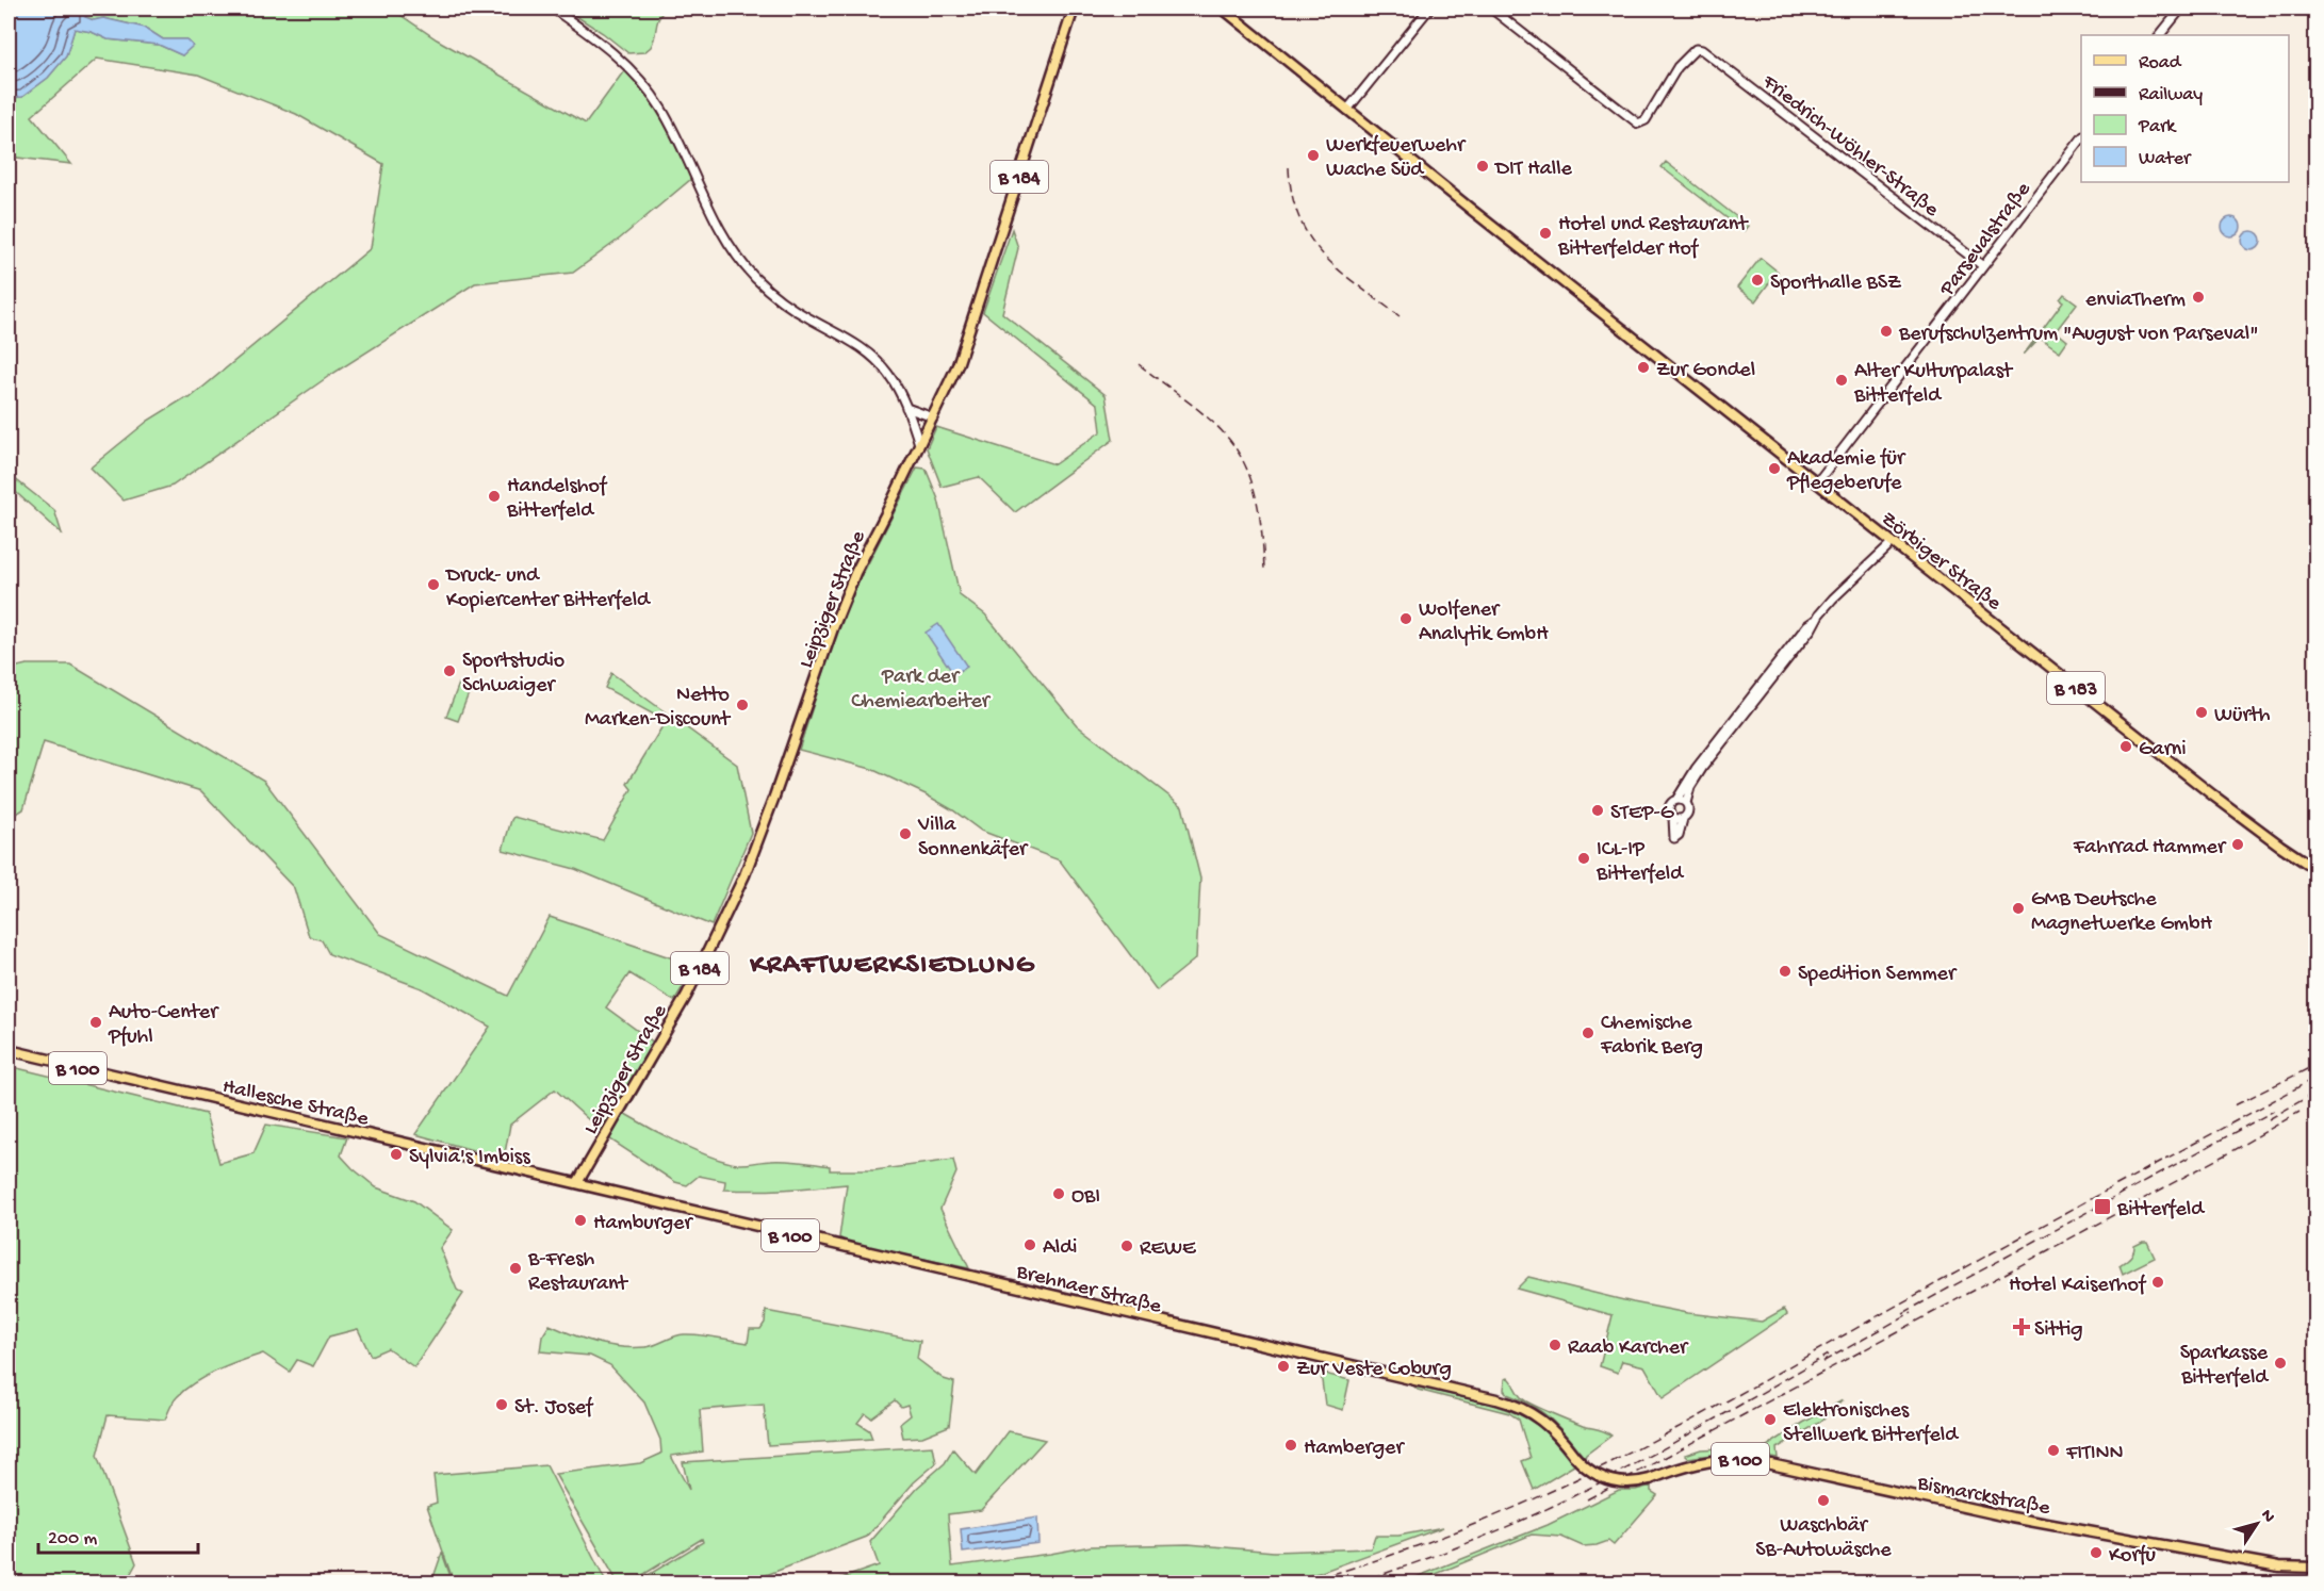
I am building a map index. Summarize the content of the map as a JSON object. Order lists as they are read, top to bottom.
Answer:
{
  "streets": {
    "main road": [
      "B 184",
      "Zörbiger Straße",
      "Leipziger Straße",
      "B 183",
      "B 100",
      "Hallesche Straße",
      "Brehnaer Straße",
      "Bismarckstraße"
    ],
    "street": ["Friedrich-Wöhler-Straße", "Parsevalstraße"]
  },
  "crossings": [
    ["Friedrich-Wöhler-Straße", "Parsevalstraße"],
    ["Parsevalstraße", "Zörbiger Straße"],
    ["Leipziger Straße", "Hallesche Straße"],
    ["Leipziger Straße", "Brehnaer Straße"],
    ["Hallesche Straße", "Brehnaer Straße"],
    ["Brehnaer Straße", "Bismarckstraße"]
  ],
  "districts": ["KRAFTWERKSIEDLUNG"],
  "parks": ["Park der Chemiearbeiter"],
  "places": {
    "other": [
      "Werkfeuerwehr Wache Süd",
      "DIT Halle",
      "Hotel und Restaurant Bitterfelder Hof",
      "Sporthalle BSZ",
      "enviaTherm",
      "Berufschulzentrum \"August von Parseval\"",
      "Zur Gondel",
      "Alter Kulturpalast Bitterfeld",
      "Akademie für Pflegeberufe",
      "Handelshof Bitterfeld",
      "Druck- und Kopiercenter Bitterfeld",
      "Wolfener Analytik GmbH",
      "Sportstudio Schwaiger",
      "Netto Marken-Discount",
      "Würth",
      "Garni",
      "STEP-G",
      "Villa Sonnenkäfer",
      "Fahrrad Hammer",
      "ICL-IP Bitterfeld",
      "GMB Deutsche Magnetwerke GmbH",
      "Spedition Semmer",
      "Auto-Center Pfuhl",
      "Chemische Fabrik Berg",
      "Sylvia's Imbiss",
      "OBI",
      "Hamburger",
      "Aldi",
      "REWE",
      "B-Fresh Restaurant",
      "Hotel Kaiserhof",
      "Raab Karcher",
      "Sparkasse Bitterfeld",
      "Zur Veste Coburg",
      "St. Josef",
      "Elektronisches Stellwerk Bitterfeld",
      "Hamberger",
      "FITINN",
      "Waschbär SB-Autowäsche",
      "Korfu"
    ],
    "transit": ["Bitterfeld"],
    "health": ["Sittig"]
  },
  "legend": [
    "Road",
    "Railway",
    "Park",
    "Water"
  ],
  "scale_bar": "200 m",
  "north": "top right"
}
